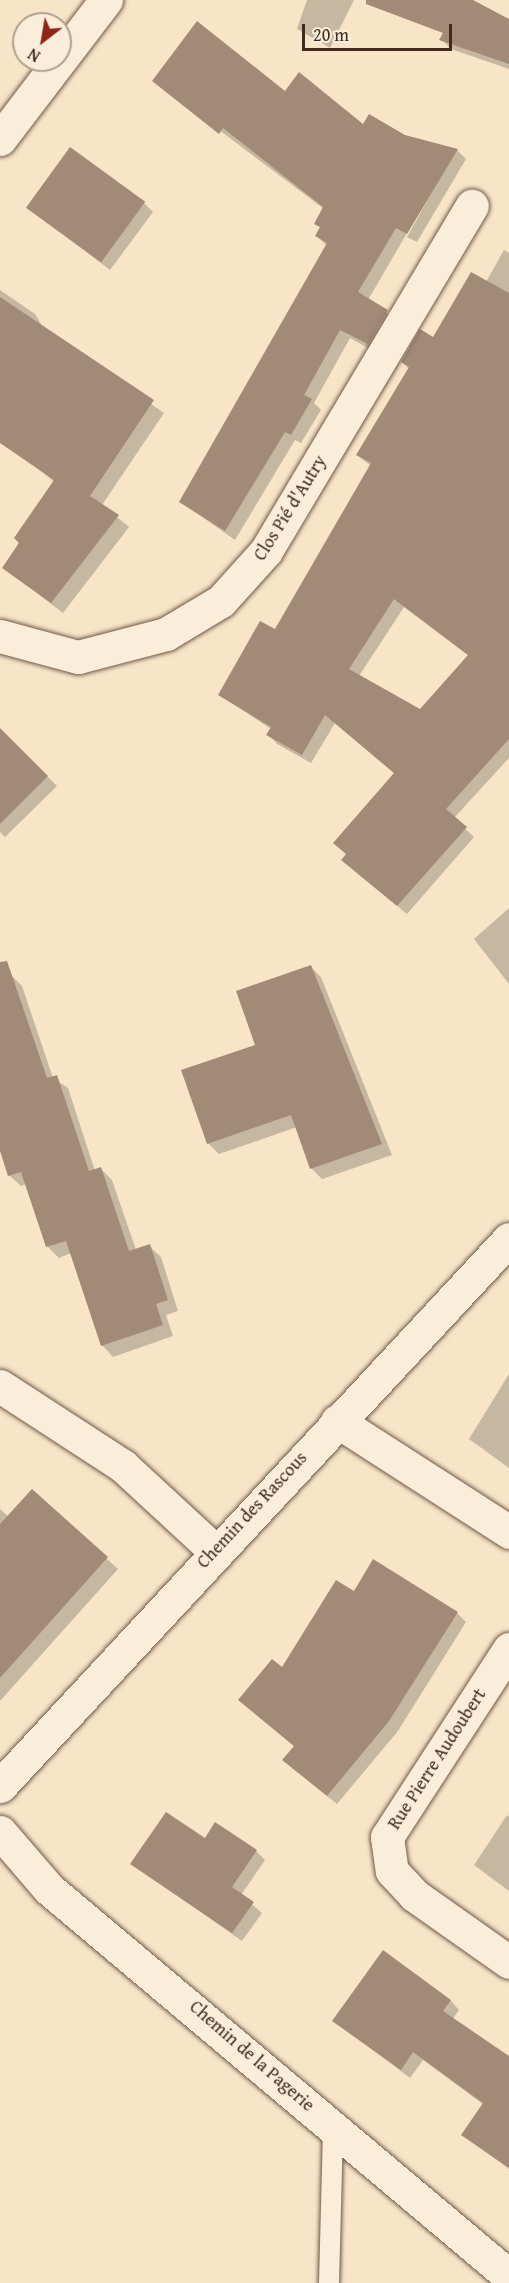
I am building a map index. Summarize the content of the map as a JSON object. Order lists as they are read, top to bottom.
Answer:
{
  "streets": {
    "street": [
      "Clos Pié d'Autry",
      "Chemin des Rascous",
      "Rue Pierre Audoubert",
      "Chemin de la Pagerie"
    ]
  },
  "scale_bar": "20 m",
  "north": "bottom left"
}
